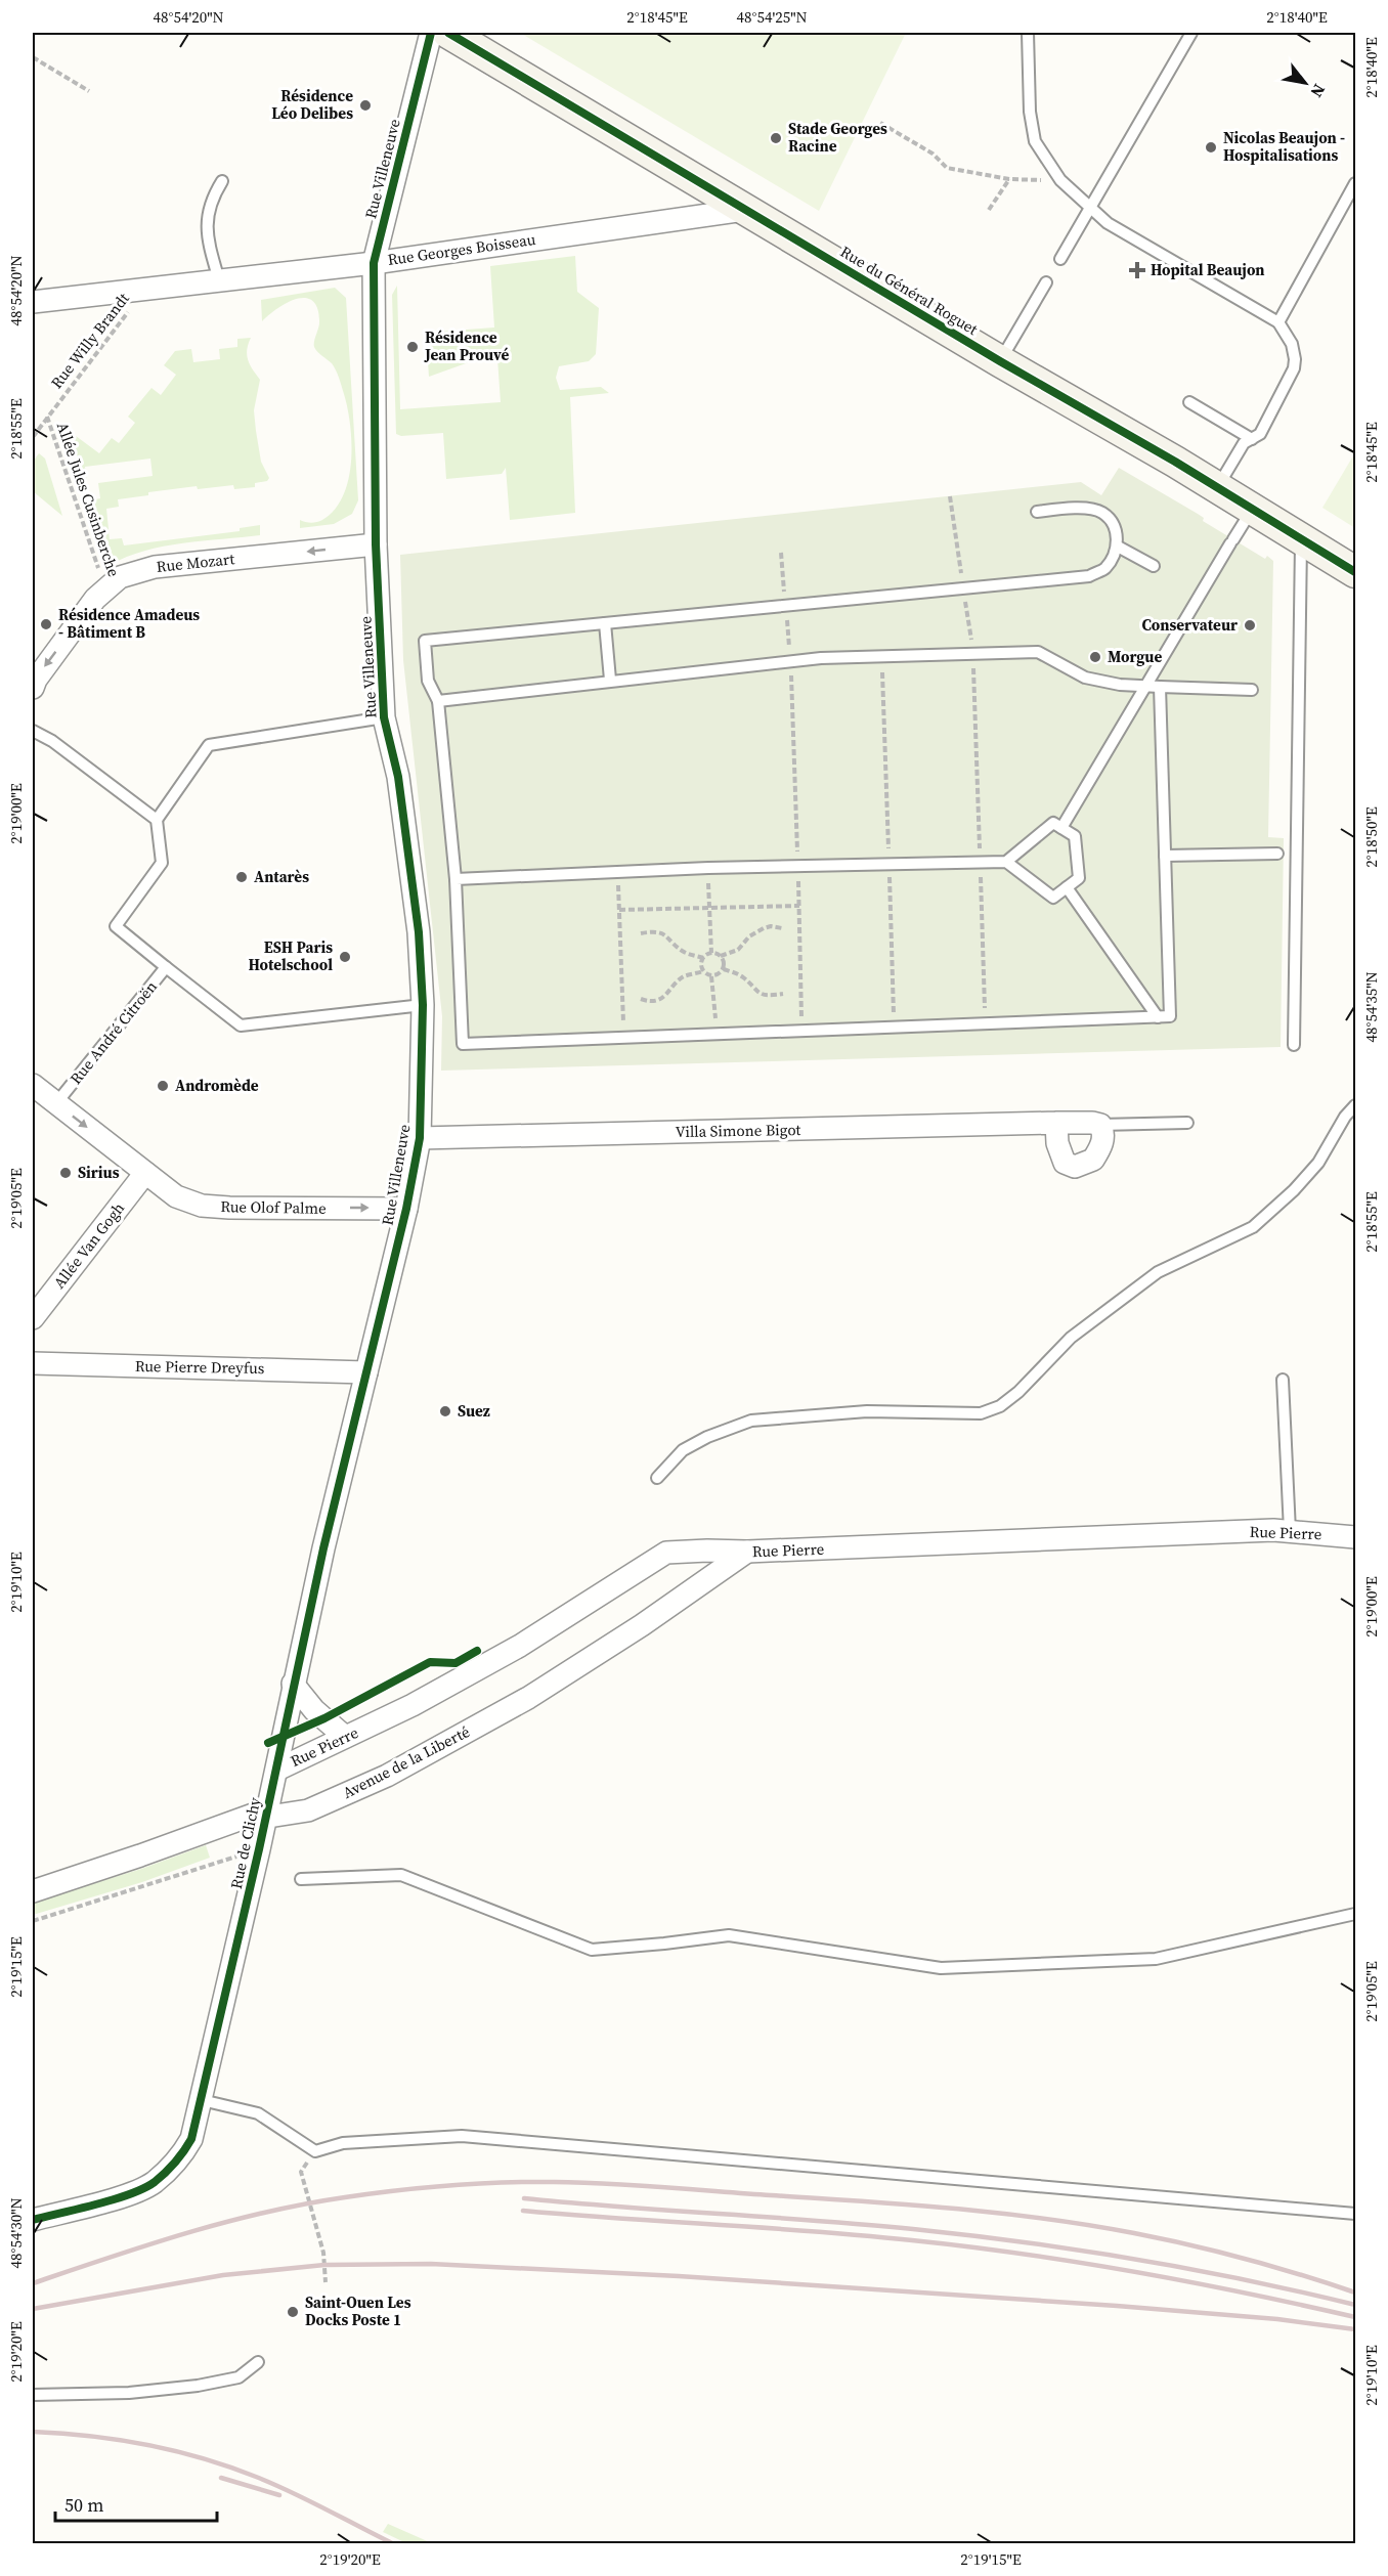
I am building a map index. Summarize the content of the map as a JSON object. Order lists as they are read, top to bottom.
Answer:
{
  "streets": {
    "main road": ["Rue du Général Roguet"],
    "street": [
      "Rue Villeneuve",
      "Rue Georges Boisseau",
      "Rue Mozart",
      "Villa Simone Bigot",
      "Rue Olof Palme",
      "Allée Van Gogh",
      "Rue Pierre Dreyfus",
      "Rue Pierre",
      "Avenue de la Liberté",
      "Rue de Clichy"
    ],
    "lane": ["Rue André Citroën"],
    "path": ["Rue Willy Brandt", "Allée Jules Cusinberche"]
  },
  "crossings": [
    ["Rue Villeneuve", "Rue Georges Boisseau"],
    ["Rue Villeneuve", "Rue Mozart"],
    ["Rue Villeneuve", "Villa Simone Bigot"],
    ["Rue Villeneuve", "Rue Olof Palme"],
    ["Rue Villeneuve", "Rue Pierre Dreyfus"],
    ["Rue Villeneuve", "Rue de Clichy"],
    ["Rue Georges Boisseau", "Rue du Général Roguet"],
    ["Rue Georges Boisseau", "Rue Willy Brandt"],
    ["Rue Willy Brandt", "Allée Jules Cusinberche"],
    ["Allée Jules Cusinberche", "Rue Mozart"],
    ["Rue André Citroën", "Rue Olof Palme"],
    ["Rue Olof Palme", "Allée Van Gogh"],
    ["Rue Pierre Dreyfus", "Rue de Clichy"],
    ["Rue Pierre", "Avenue de la Liberté"],
    ["Rue Pierre", "Rue de Clichy"],
    ["Avenue de la Liberté", "Rue de Clichy"]
  ],
  "one_way": ["Rue Mozart", "Rue Olof Palme"],
  "places": {
    "other": [
      "Résidence Léo Delibes",
      "Stade Georges Racine",
      "Nicolas Beaujon - Hospitalisations",
      "Résidence Jean Prouvé",
      "Résidence Amadeus - Bâtiment B",
      "Conservateur",
      "Morgue",
      "Antarès",
      "ESH Paris Hotelschool",
      "Andromède",
      "Sirius",
      "Suez",
      "Saint-Ouen Les Docks Poste 1"
    ],
    "health": ["Hopital Beaujon"]
  },
  "scale_bar": "50 m",
  "north": "bottom right",
  "coordinates": [
    "48°54'20\"N",
    "2°18'45\"E",
    "48°54'25\"N",
    "2°18'40\"E",
    "2°18'55\"E",
    "2°19'00\"E",
    "2°18'50\"E",
    "48°54'35\"N",
    "2°19'05\"E",
    "2°19'10\"E",
    "2°19'15\"E",
    "48°54'30\"N",
    "2°19'20\"E"
  ]
}
